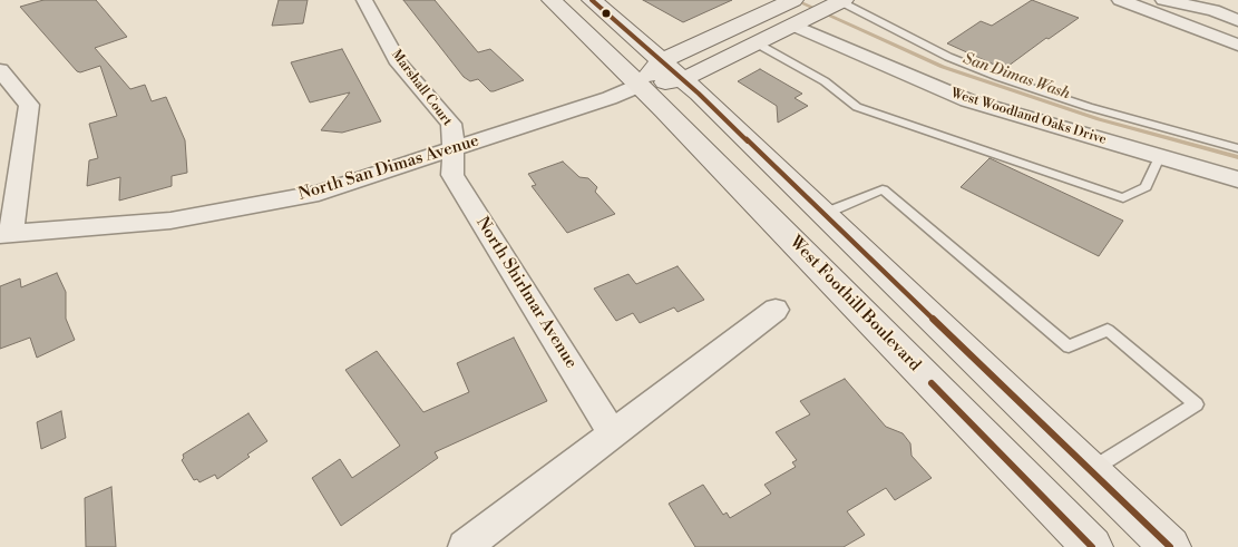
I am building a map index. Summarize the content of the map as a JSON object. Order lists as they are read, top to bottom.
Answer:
{
  "streets": {
    "main road": ["North San Dimas Avenue", "West Foothill Boulevard"],
    "street": ["Marshall Court", "West Woodland Oaks Drive", "North Shirlmar Avenue"]
  },
  "crossings": [
    ["Marshall Court", "North San Dimas Avenue"],
    ["Marshall Court", "North Shirlmar Avenue"],
    ["West Woodland Oaks Drive", "North San Dimas Avenue"],
    ["North San Dimas Avenue", "North Shirlmar Avenue"],
    ["North San Dimas Avenue", "West Foothill Boulevard"]
  ],
  "water": ["San Dimas Wash"]
}
